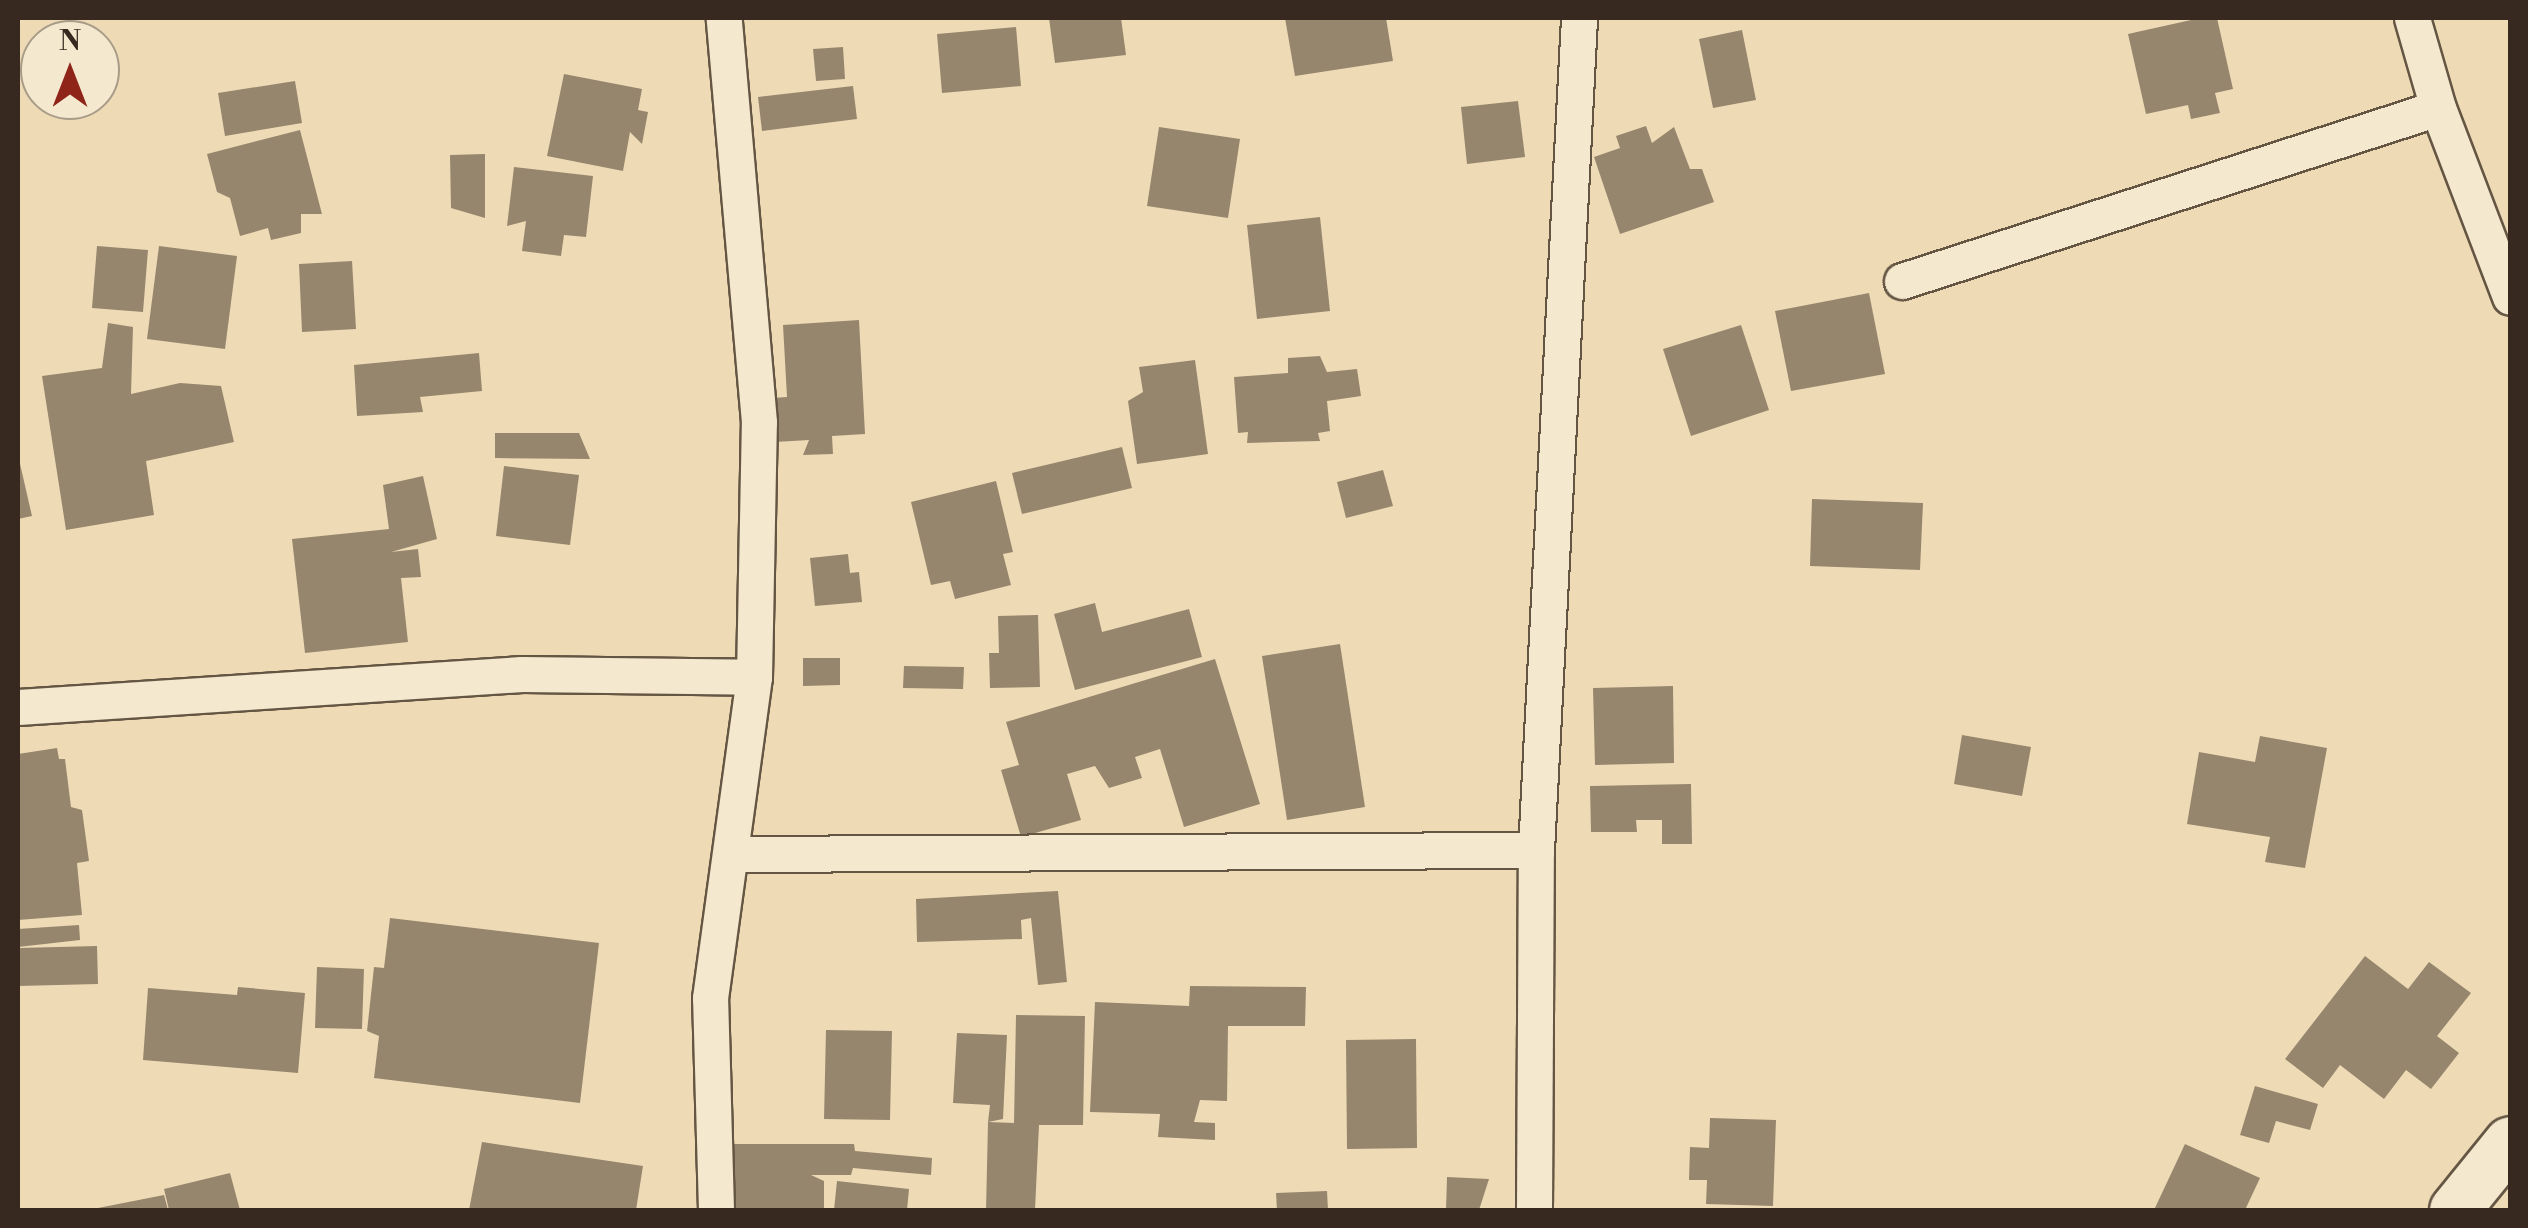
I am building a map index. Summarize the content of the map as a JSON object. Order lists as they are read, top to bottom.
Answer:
{
  "north": "top"
}
